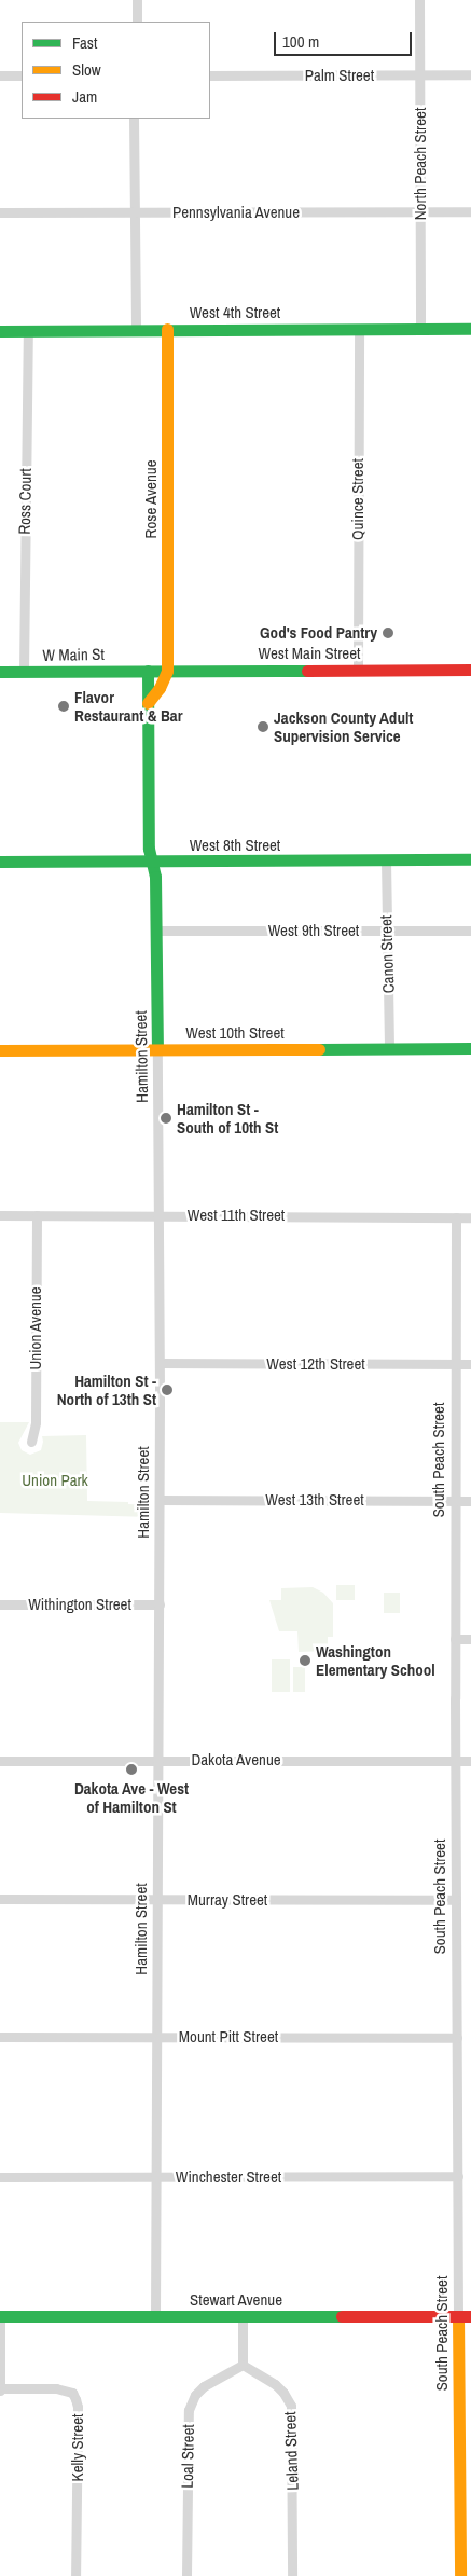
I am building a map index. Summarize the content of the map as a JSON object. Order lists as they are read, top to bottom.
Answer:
{
  "streets": {
    "street": [
      "Palm Street",
      "North Peach Street",
      "Pennsylvania Avenue",
      "West 4th Street",
      "Rose Avenue",
      "Quince Street",
      "Ross Court",
      "West Main Street",
      "W Main St",
      "West 8th Street",
      "West 9th Street",
      "Canon Street",
      "West 10th Street",
      "Hamilton Street",
      "West 11th Street",
      "Union Avenue",
      "West 12th Street",
      "South Peach Street",
      "West 13th Street",
      "Withington Street",
      "Dakota Avenue",
      "Murray Street",
      "Mount Pitt Street",
      "Winchester Street",
      "Stewart Avenue",
      "Kelly Street",
      "Leland Street",
      "Loal Street"
    ]
  },
  "crossings": [
    ["Palm Street", "North Peach Street"],
    ["North Peach Street", "Pennsylvania Avenue"],
    ["North Peach Street", "West 4th Street"],
    ["West 4th Street", "Rose Avenue"],
    ["West 4th Street", "Quince Street"],
    ["West 4th Street", "Ross Court"],
    ["Rose Avenue", "West Main Street"],
    ["Quince Street", "West Main Street"],
    ["Ross Court", "W Main St"],
    ["West Main Street", "W Main St"],
    ["West Main Street", "Hamilton Street"],
    ["W Main St", "Hamilton Street"],
    ["West 8th Street", "Canon Street"],
    ["West 8th Street", "Hamilton Street"],
    ["West 9th Street", "Canon Street"],
    ["West 9th Street", "Hamilton Street"],
    ["Canon Street", "West 10th Street"],
    ["West 10th Street", "Hamilton Street"],
    ["Hamilton Street", "West 11th Street"],
    ["Hamilton Street", "West 12th Street"],
    ["Hamilton Street", "West 13th Street"],
    ["Hamilton Street", "Withington Street"],
    ["Hamilton Street", "Dakota Avenue"],
    ["Hamilton Street", "Murray Street"],
    ["Hamilton Street", "Mount Pitt Street"],
    ["Hamilton Street", "Winchester Street"],
    ["Hamilton Street", "Stewart Avenue"],
    ["West 11th Street", "Union Avenue"],
    ["West 11th Street", "South Peach Street"],
    ["West 12th Street", "South Peach Street"],
    ["South Peach Street", "West 13th Street"],
    ["South Peach Street", "Dakota Avenue"],
    ["South Peach Street", "Murray Street"],
    ["South Peach Street", "Mount Pitt Street"],
    ["South Peach Street", "Winchester Street"],
    ["South Peach Street", "Stewart Avenue"],
    ["Leland Street", "Loal Street"]
  ],
  "parks": ["Union Park"],
  "places": [
    "God's Food Pantry",
    "Flavor Restaurant & Bar",
    "Jackson County Adult Supervision Service",
    "Hamilton St - South of 10th St",
    "Hamilton St - North of 13th St",
    "Washington Elementary School",
    "Dakota Ave - West of Hamilton St"
  ],
  "legend": ["Fast", "Slow", "Jam"],
  "scale_bar": "100 m"
}
